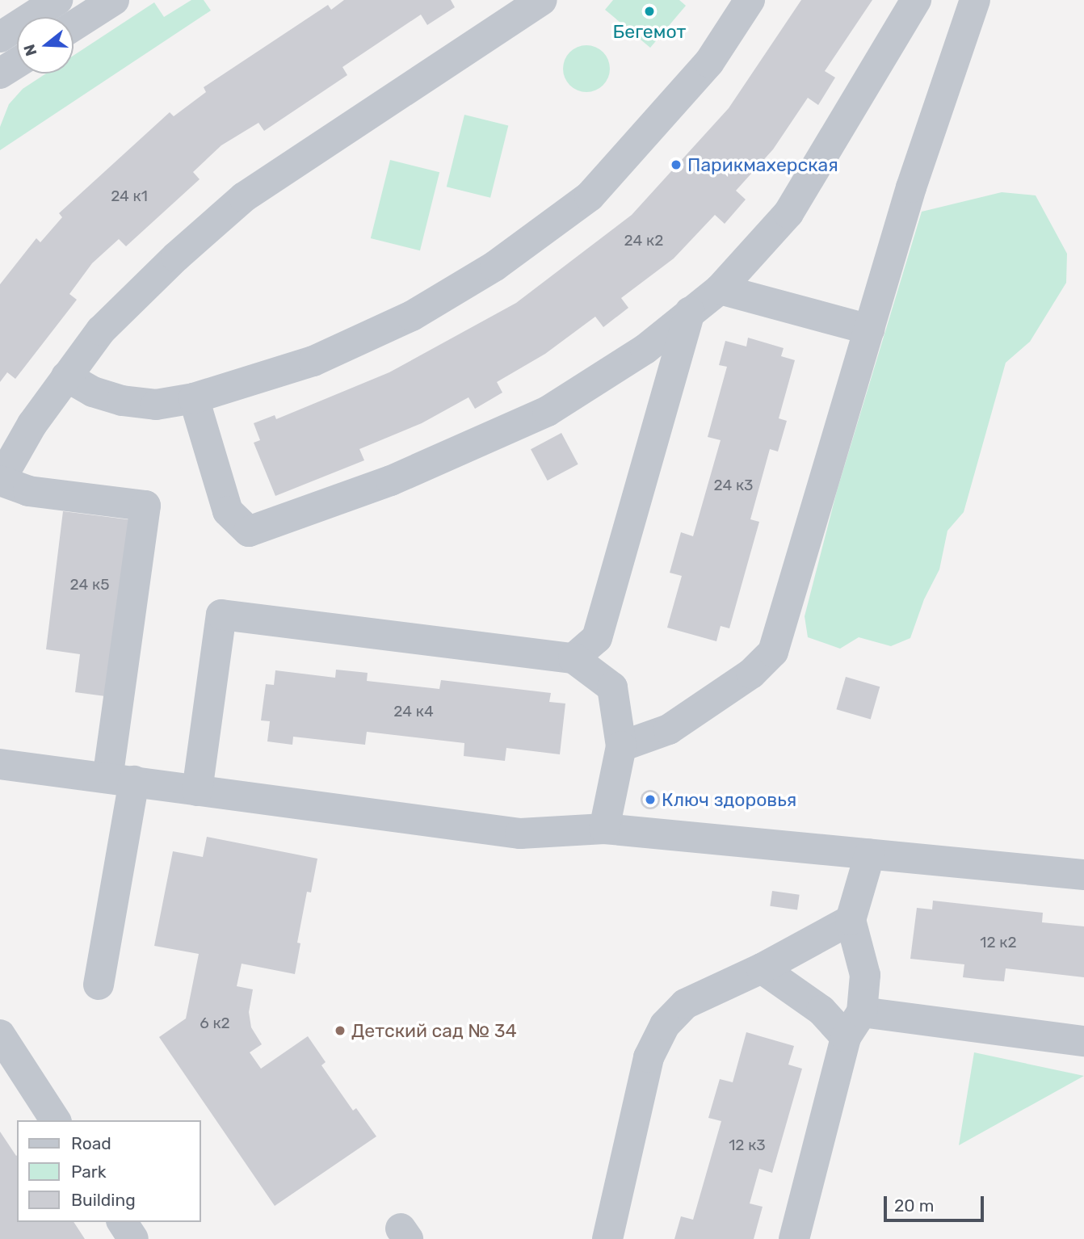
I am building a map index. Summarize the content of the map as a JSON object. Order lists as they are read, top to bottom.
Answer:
{
  "places": [
    "Бегемот",
    "Парикмахерская",
    "Ключ здоровья",
    "Детский сад № 34"
  ],
  "house_numbers": [
    "24 к1",
    "24 к2",
    "24 к3",
    "24 к5",
    "24 к4",
    "12 к2",
    "6 к2",
    "12 к3"
  ],
  "legend": ["Road", "Park", "Building"],
  "scale_bar": "20 m",
  "north": "left"
}
